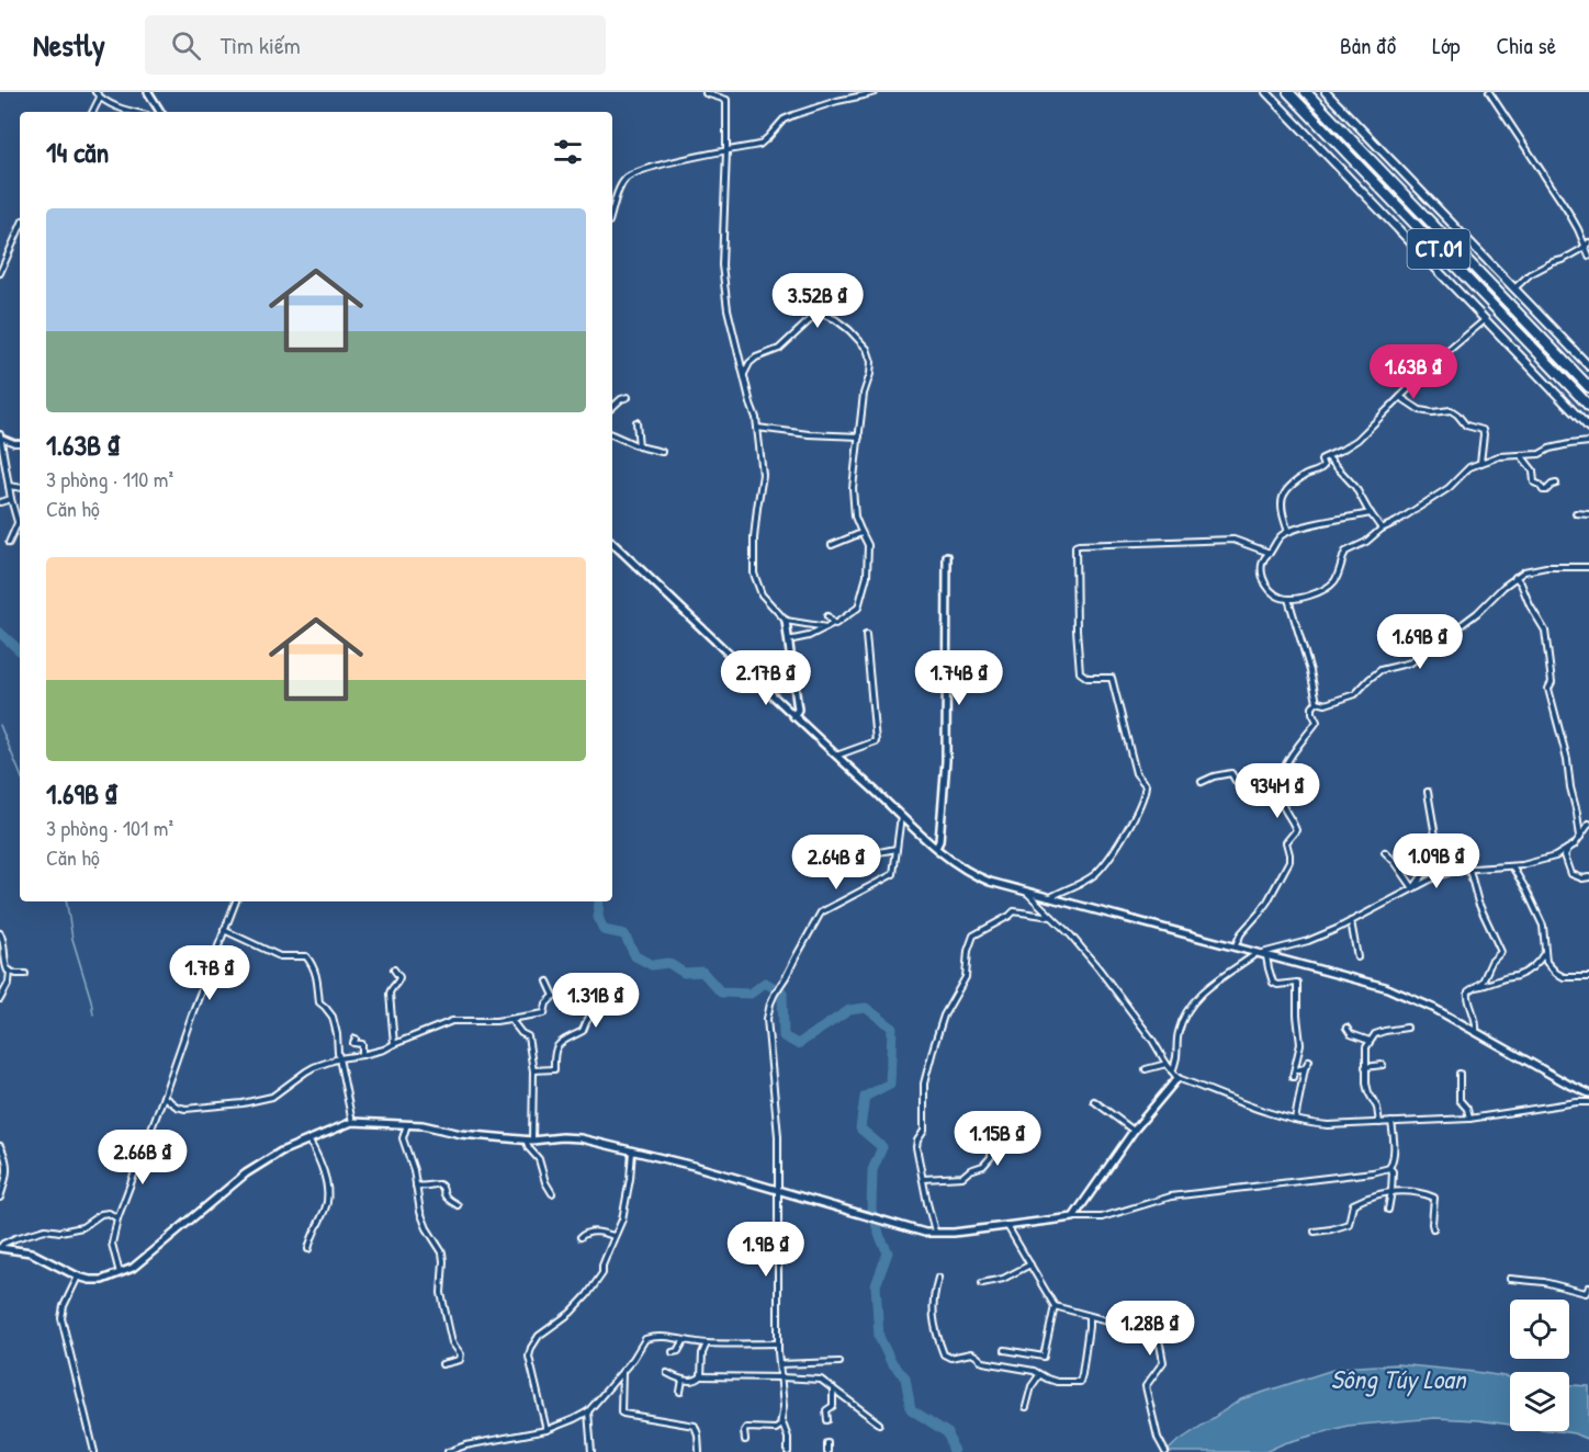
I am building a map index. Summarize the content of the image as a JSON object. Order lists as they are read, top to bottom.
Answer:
{
  "streets": {
    "highway": ["CT.01"]
  },
  "water": ["Sông Túy Loan"],
  "page": {
    "header": "Nestly",
    "search": "Tìm kiếm",
    "nav": ["Bản đồ", "Lớp", "Chia sẻ"],
    "heading": "14 căn",
    "list": [
      {
        "name": "1.63B ₫",
        "note": "3 phòng · 110 m² · Căn hộ"
      },
      {
        "name": "1.69B ₫",
        "note": "3 phòng · 101 m² · Căn hộ"
      }
    ],
    "price": [
      "3.52B ₫",
      "1.63B ₫",
      "1.69B ₫",
      "2.17B ₫",
      "1.74B ₫",
      "934M ₫",
      "1.09B ₫",
      "2.64B ₫",
      "1.7B ₫",
      "1.31B ₫",
      "1.15B ₫",
      "2.66B ₫",
      "1.9B ₫",
      "1.28B ₫"
    ]
  }
}
